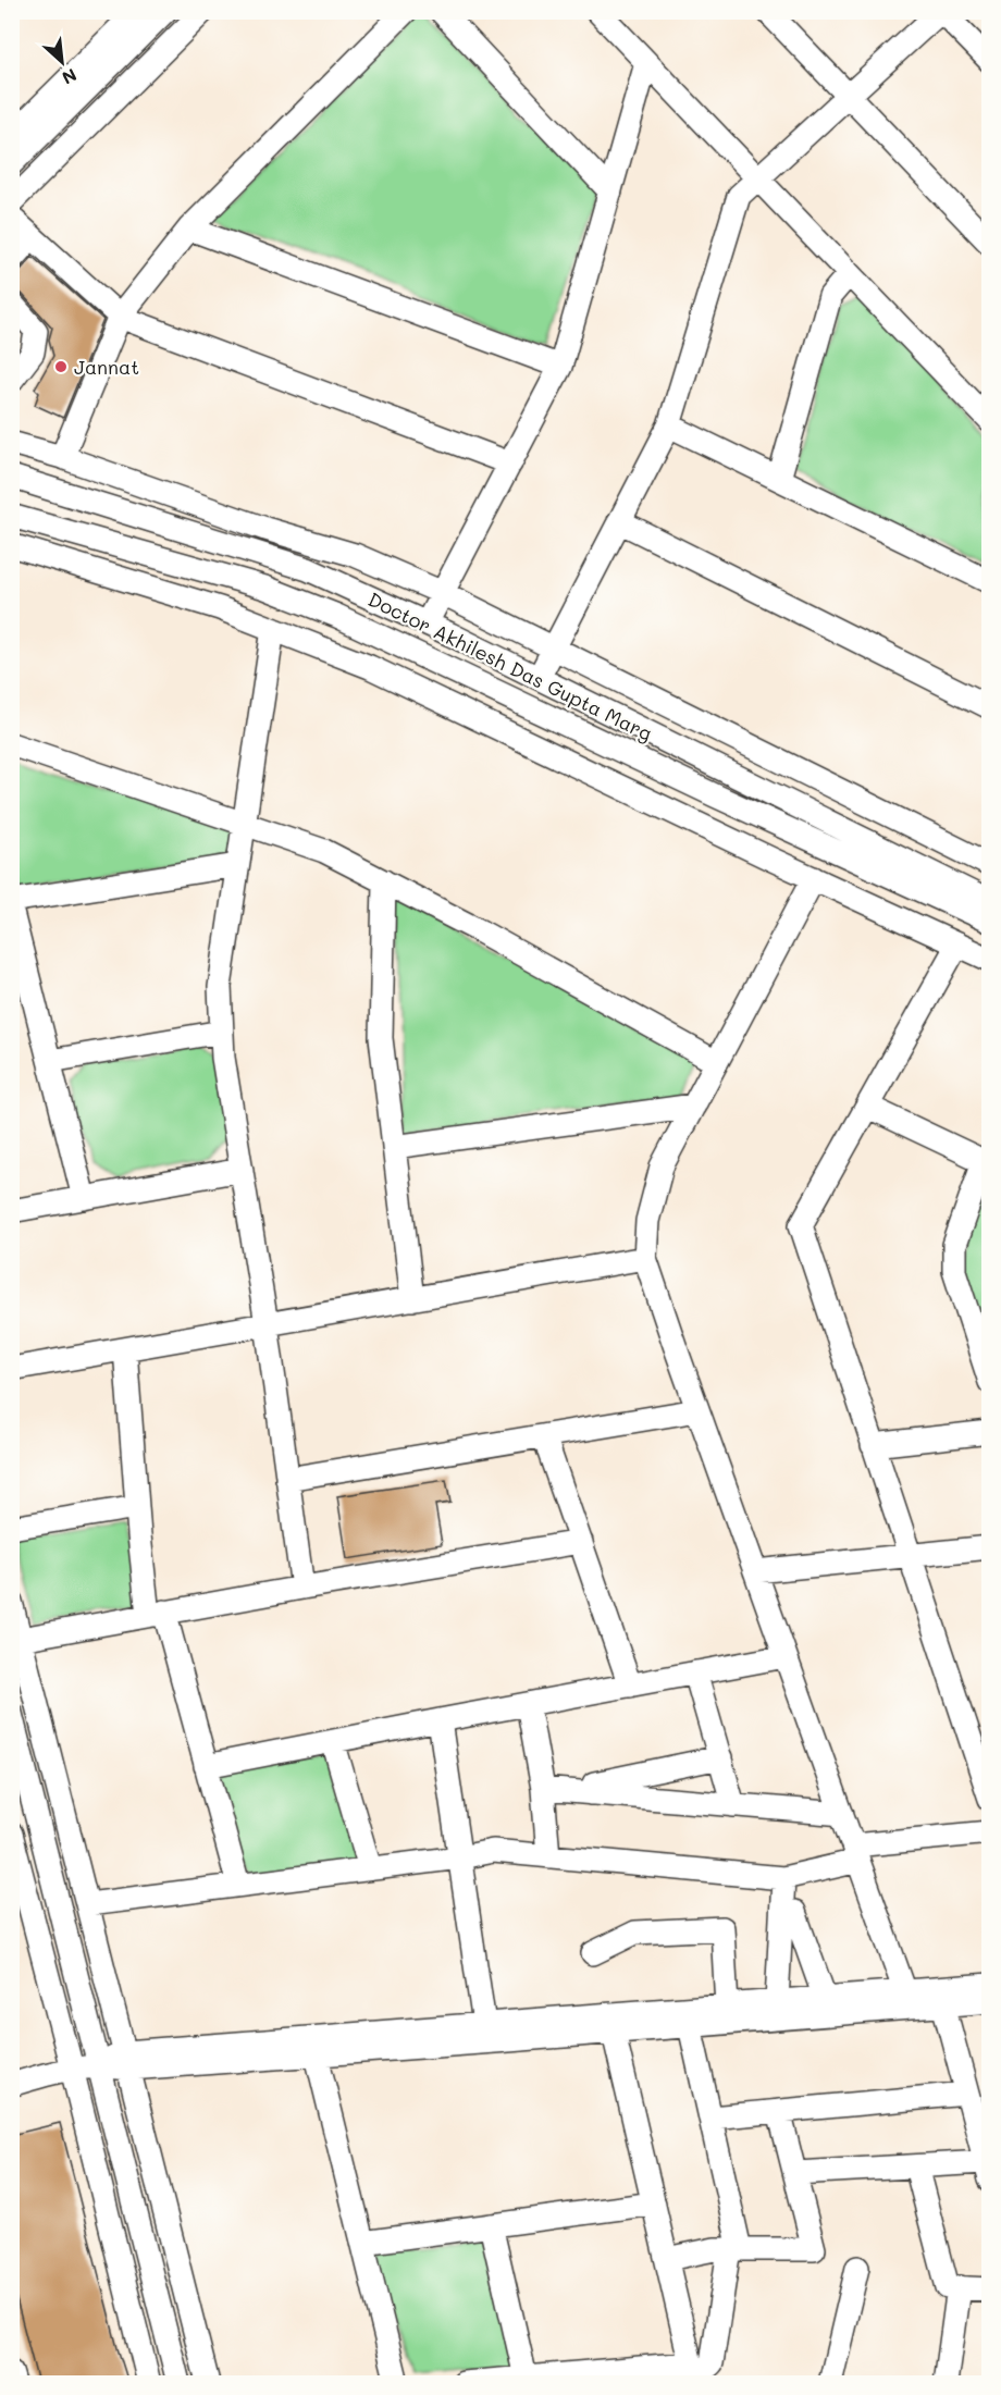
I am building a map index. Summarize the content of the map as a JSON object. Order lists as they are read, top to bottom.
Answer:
{
  "streets": {
    "street": ["Doctor Akhilesh Das Gupta Marg"]
  },
  "places": ["Jannat"],
  "north": "bottom right"
}
